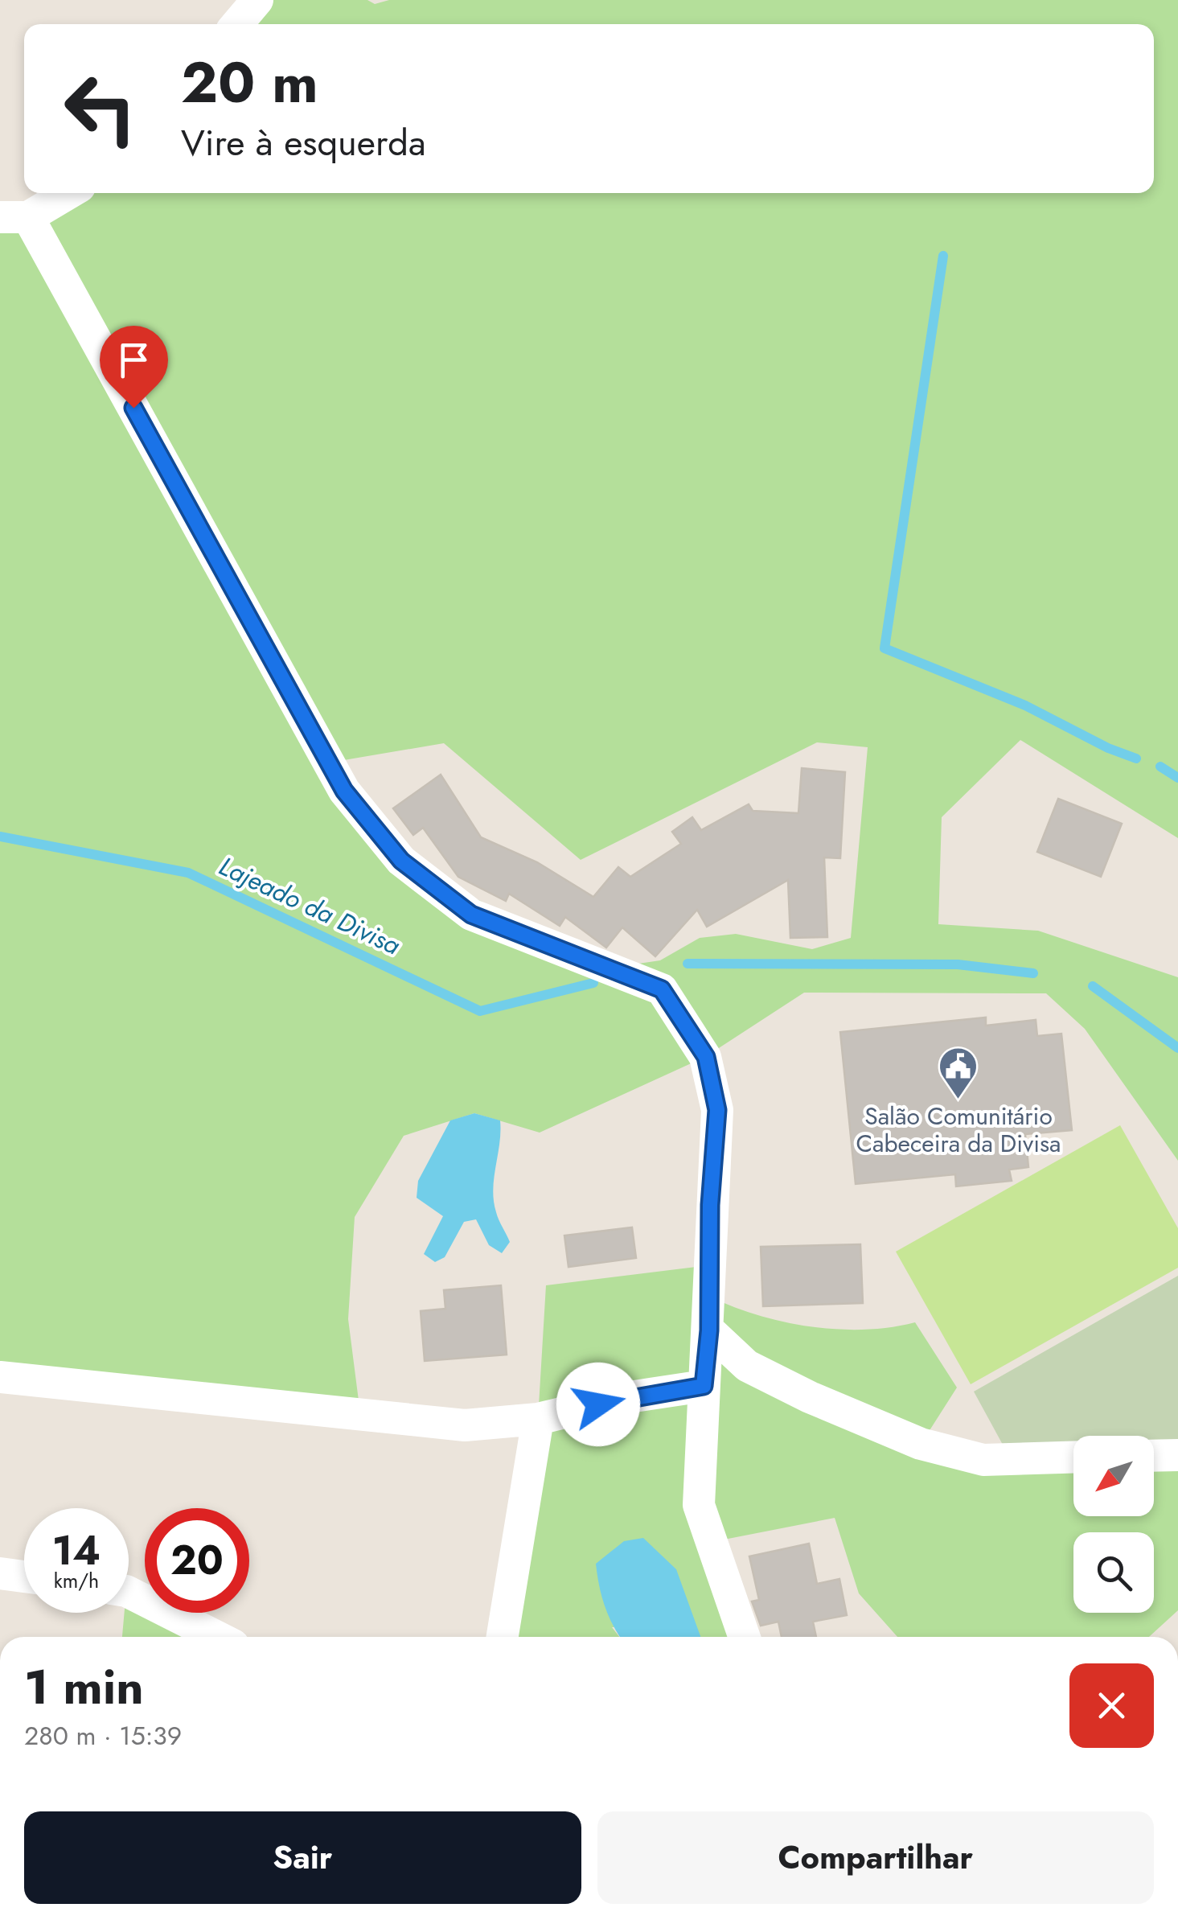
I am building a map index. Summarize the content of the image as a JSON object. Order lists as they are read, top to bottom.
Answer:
{
  "water": ["Lajeado da Divisa"],
  "places": {
    "public building": ["Salão Comunitário Cabeceira da Divisa"]
  },
  "north": "bottom left",
  "page": {
    "turn": ["20 m", "Vire à esquerda"],
    "speed": "14 km/h",
    "limit": "20",
    "heading": ["1 min", "280 m · 15:39"],
    "buttons": ["Sair", "Compartilhar"]
  }
}
